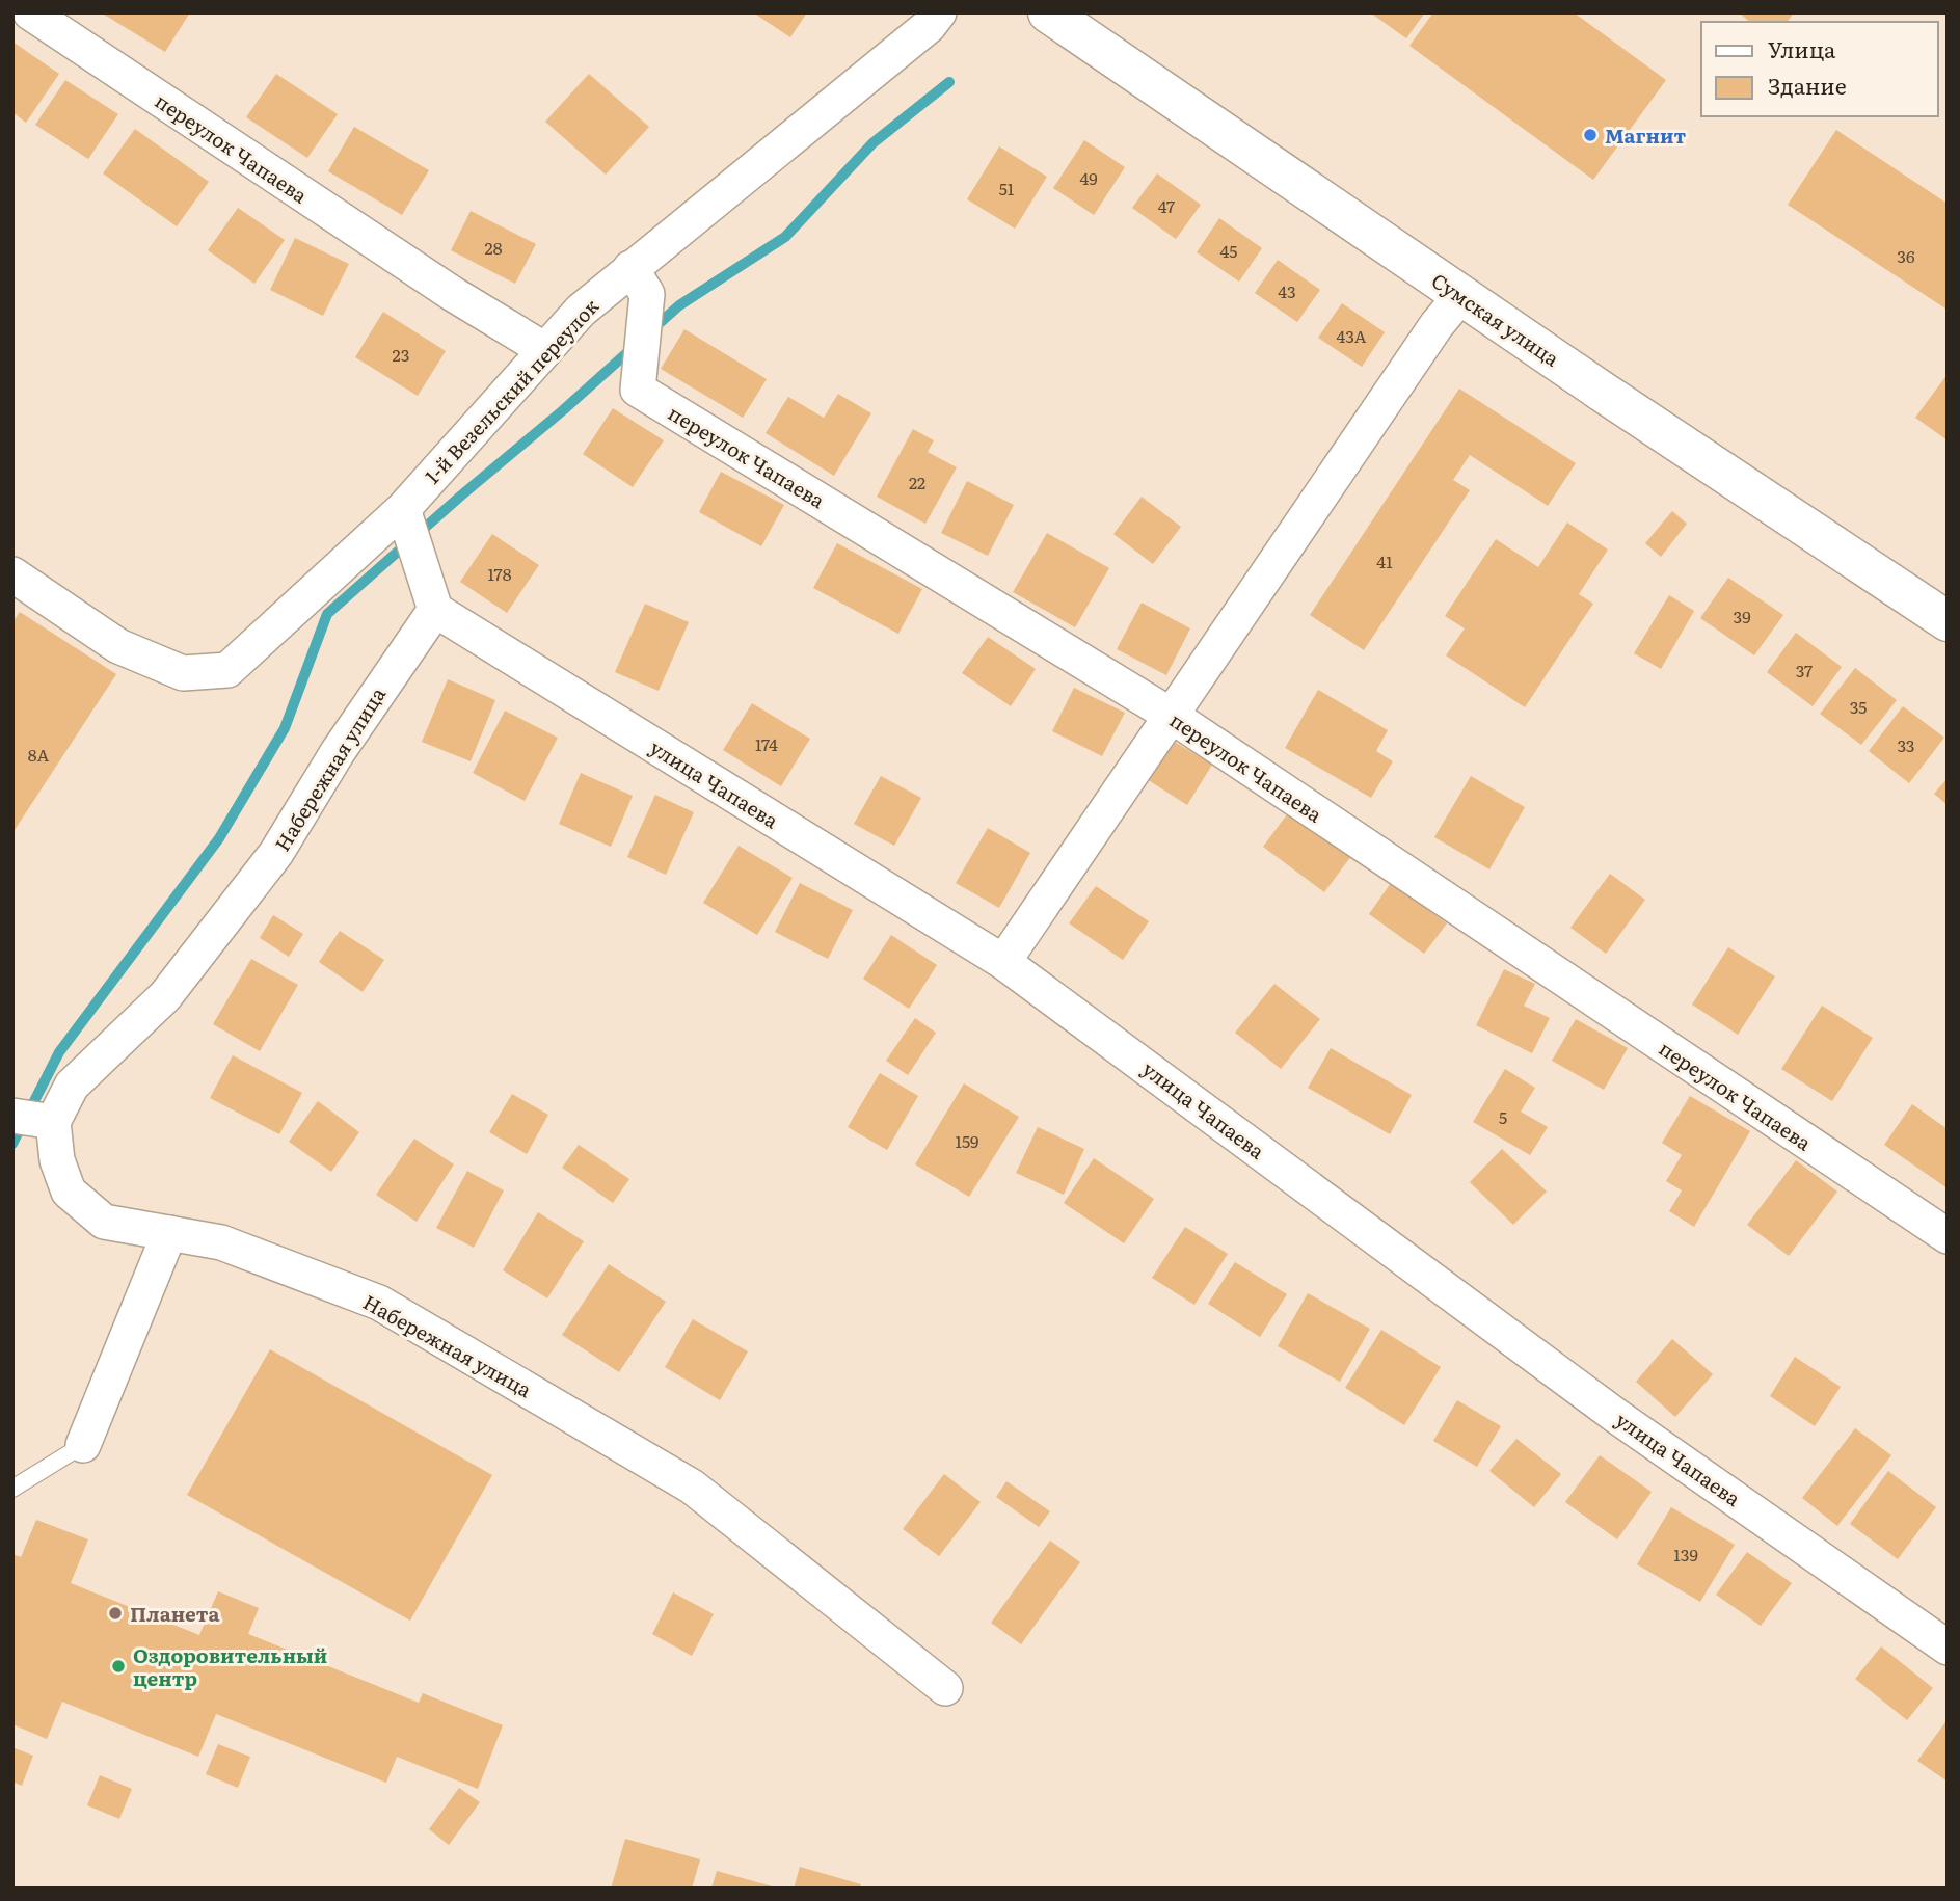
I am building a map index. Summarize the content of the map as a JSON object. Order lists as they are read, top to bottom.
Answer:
{
  "streets": {
    "main road": ["Сумская улица"],
    "street": [
      "переулок Чапаева",
      "1-й Везельский переулок",
      "Набережная улица",
      "улица Чапаева"
    ]
  },
  "crossings": [
    ["переулок Чапаева", "1-й Везельский переулок"],
    ["Набережная улица", "улица Чапаева"]
  ],
  "places": ["Магнит", "Планета", "Оздоровительный центр"],
  "house_numbers": [
    "49",
    "51",
    "47",
    "28",
    "45",
    "36",
    "43",
    "43А",
    "23",
    "22",
    "41",
    "178",
    "39",
    "37",
    "35",
    "174",
    "33",
    "8А",
    "5",
    "159",
    "139"
  ],
  "legend": ["Улица", "Здание"]
}
